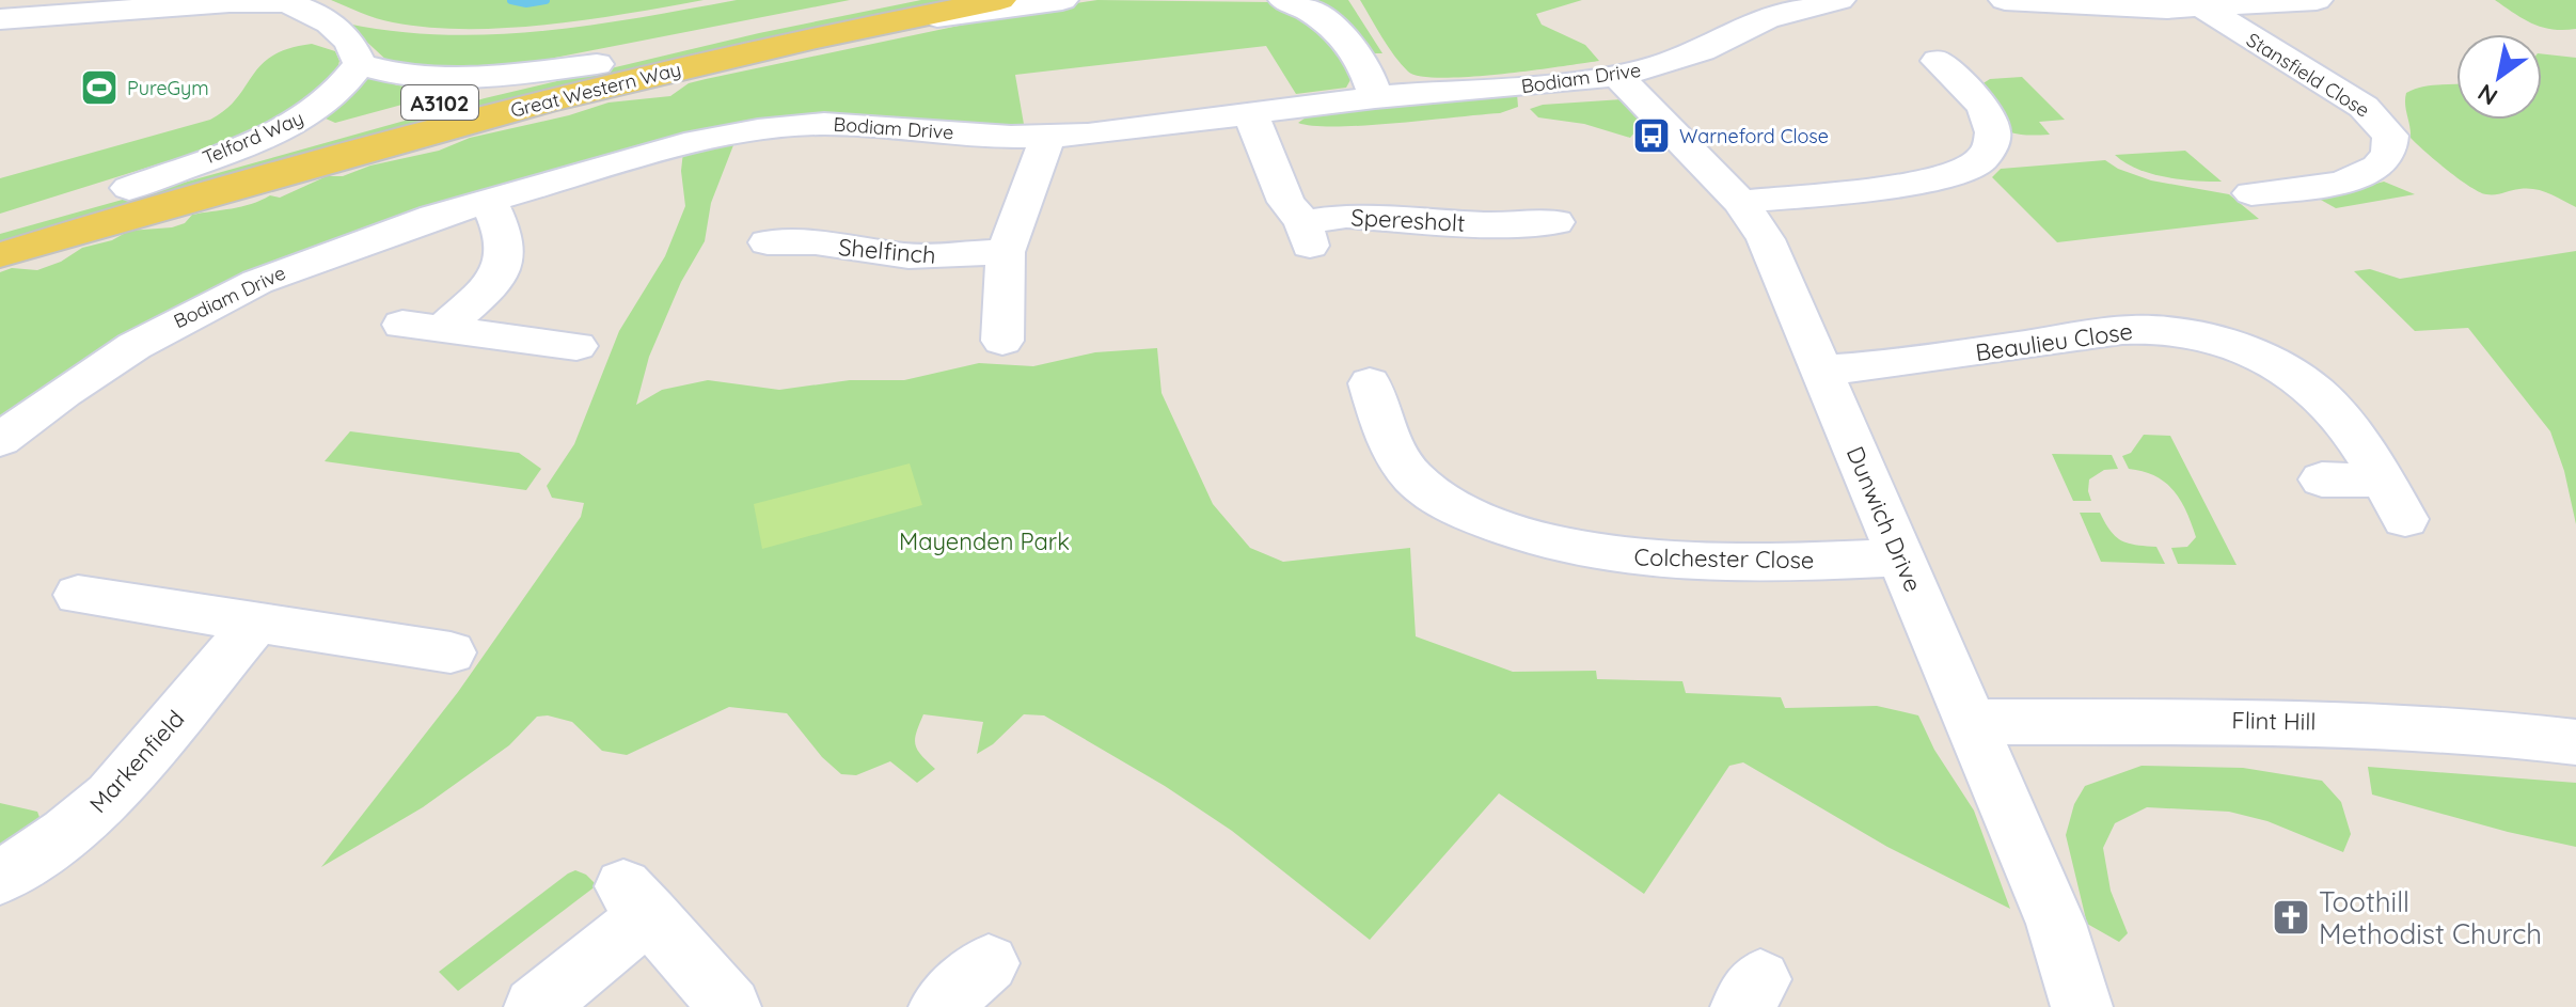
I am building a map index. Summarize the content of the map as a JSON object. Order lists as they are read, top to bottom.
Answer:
{
  "streets": {
    "main road": ["Great Western Way", "A3102"],
    "street": [
      "Stansfield Close",
      "Bodiam Drive",
      "Telford Way",
      "Speresholt",
      "Shelfinch",
      "Beaulieu Close",
      "Dunwich Drive",
      "Colchester Close",
      "Flint Hill",
      "Markenfield"
    ]
  },
  "crossings": [
    ["Bodiam Drive", "Speresholt"],
    ["Bodiam Drive", "Dunwich Drive"],
    ["Great Western Way", "Telford Way"],
    ["Beaulieu Close", "Dunwich Drive"],
    ["Dunwich Drive", "Colchester Close"],
    ["Dunwich Drive", "Flint Hill"]
  ],
  "parks": ["Mayenden Park"],
  "places": {
    "sports": ["PureGym"],
    "bus stop": ["Warneford Close"],
    "church": ["Toothill Methodist Church"]
  },
  "north": "bottom left"
}
